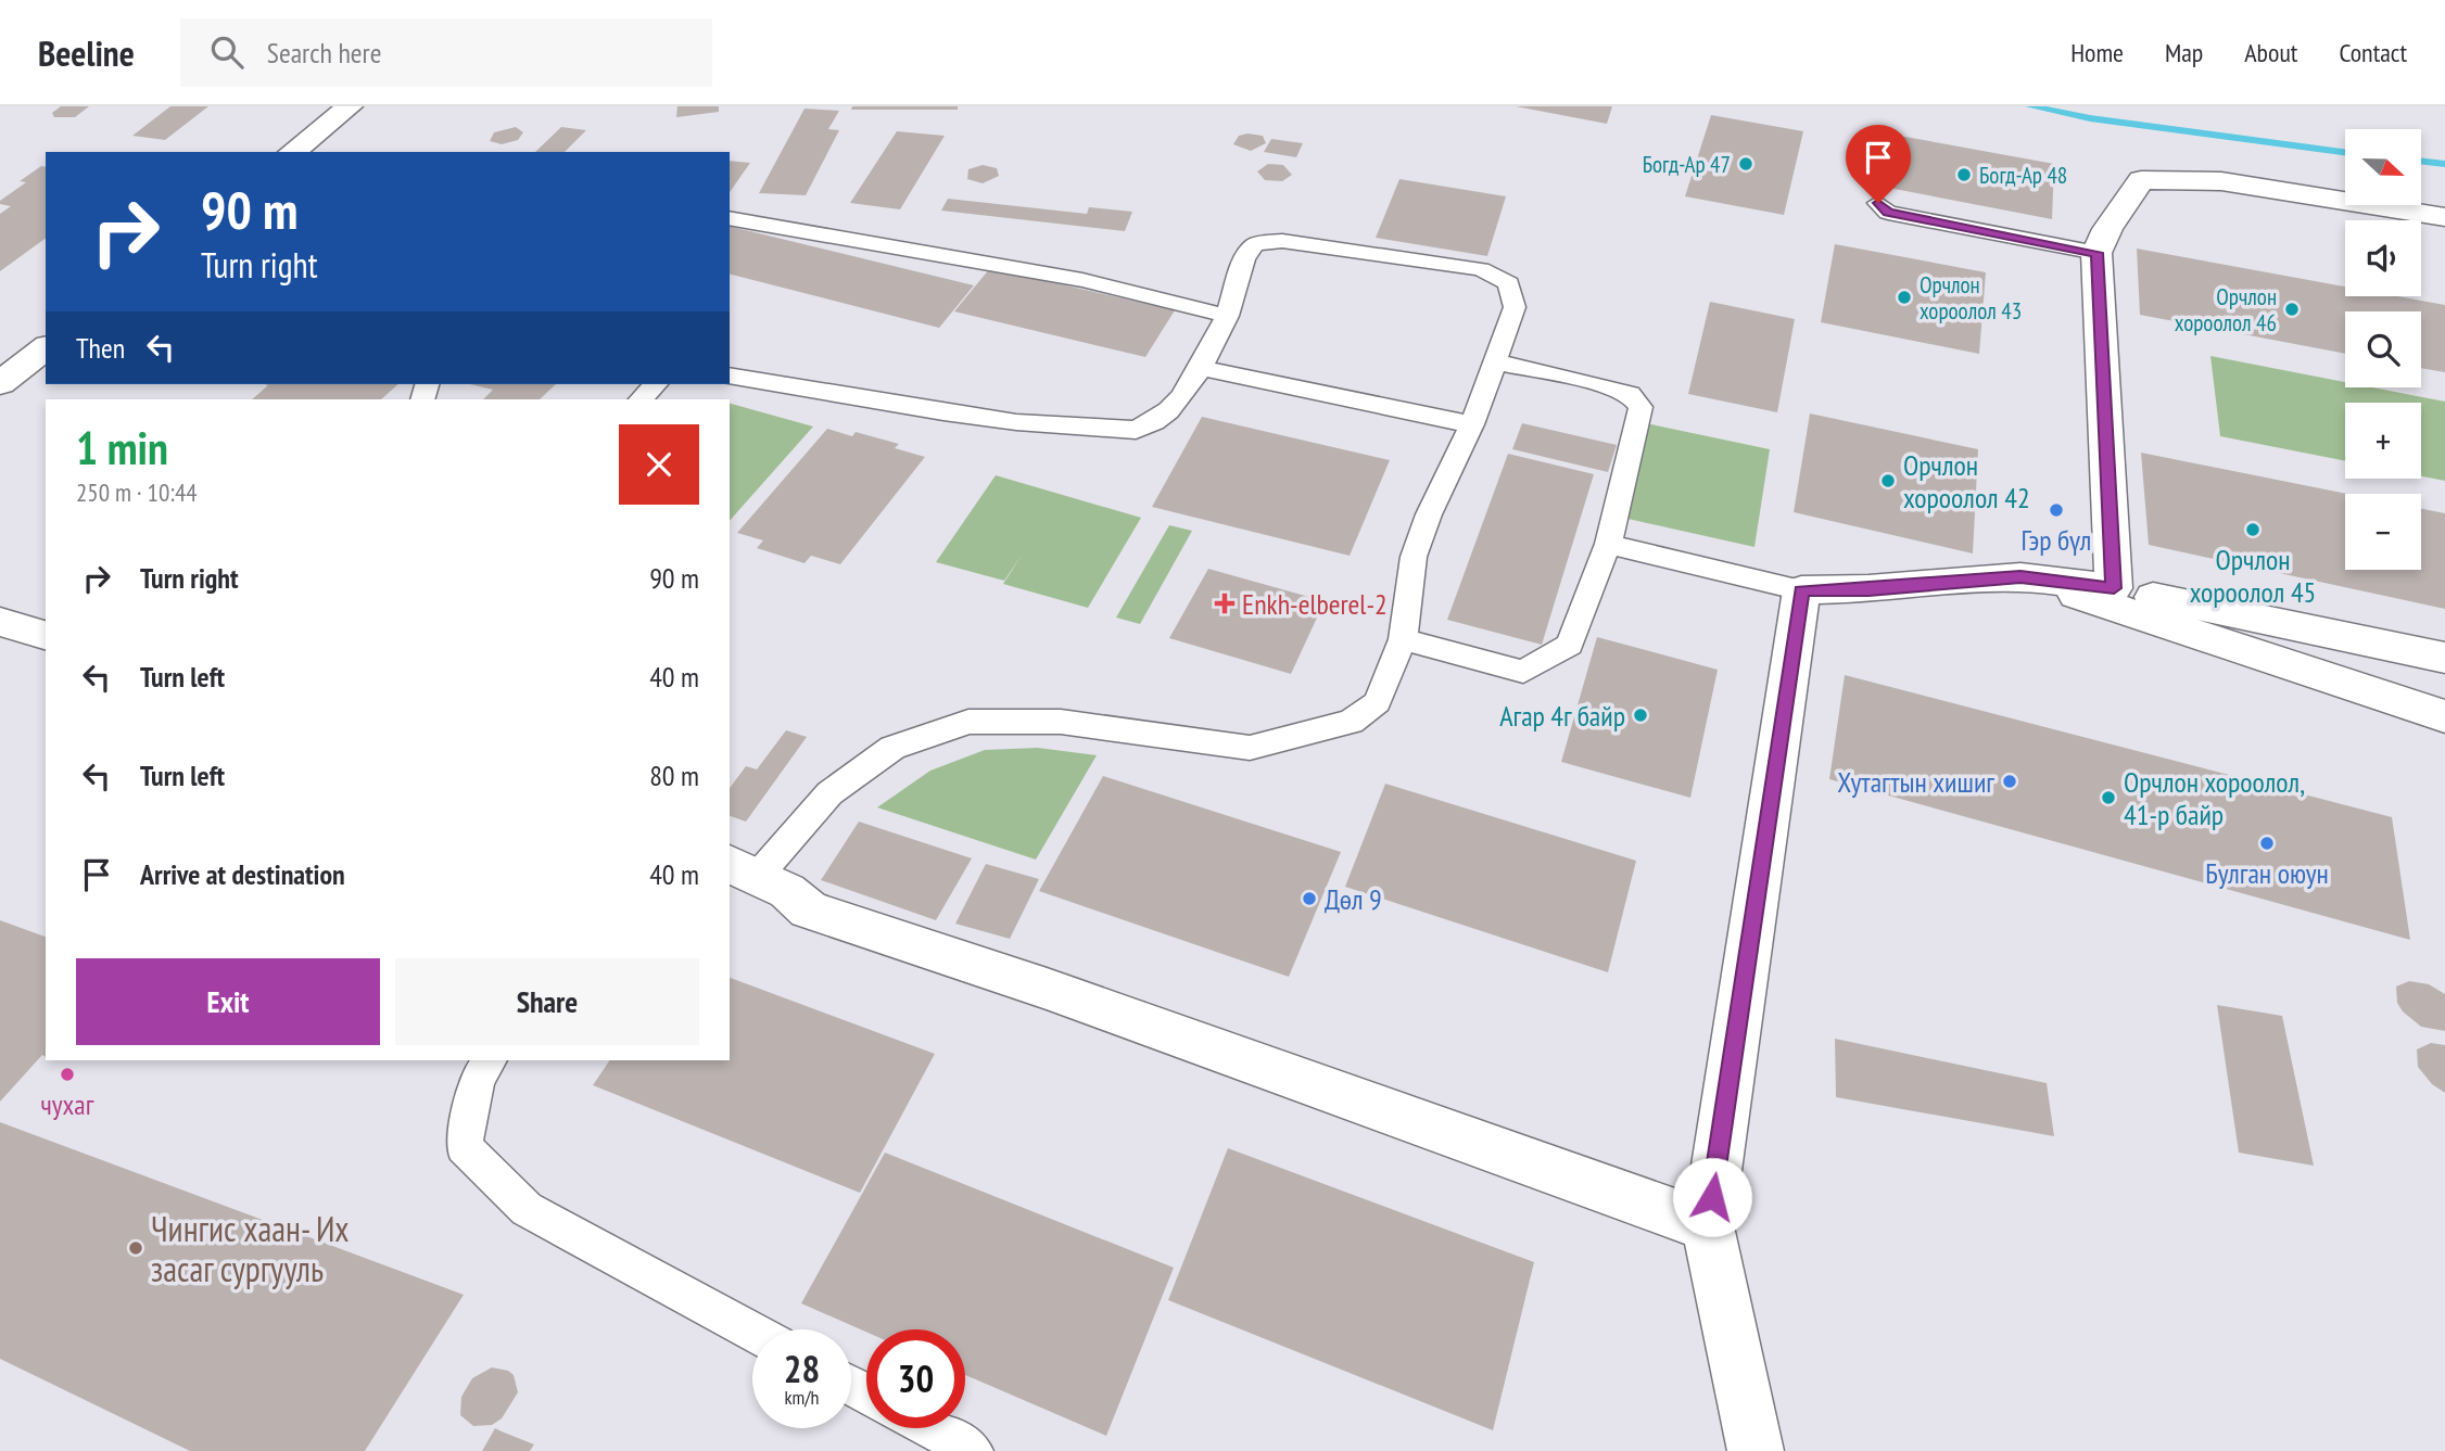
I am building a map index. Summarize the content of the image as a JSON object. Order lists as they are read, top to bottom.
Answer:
{
  "places": {
    "other": [
      "Богд-Ар 47",
      "Богд-Ар 48",
      "Орчлон хороолол 43",
      "Орчлон хороолол 46",
      "Орчлон хороолол 42",
      "Гэр бүл",
      "Орчлон хороолол 45",
      "Агар 4г байр",
      "Хутагтын хишиг",
      "Орчлон хороолол, 41-р байр",
      "Булган оюун",
      "Дөл 9",
      "чухаг",
      "Чингис хаан- Их засаг сургууль"
    ],
    "health": ["Enkh-elberel-2"]
  },
  "north": "right",
  "page": {
    "header": "Beeline",
    "search": "Search here",
    "nav": [
      "Home",
      "Map",
      "About",
      "Contact"
    ],
    "map_buttons": ["+", "−"],
    "turn": ["90 m", "Turn right"],
    "then": "Then",
    "heading": ["1 min", "250 m · 10:44"],
    "list": [
      {
        "name": "Turn right",
        "value": "90 m"
      },
      {
        "name": "Turn left",
        "value": "40 m"
      },
      {
        "name": "Turn left",
        "value": "80 m"
      },
      {
        "name": "Arrive at destination",
        "value": "40 m"
      }
    ],
    "buttons": ["Exit", "Share"],
    "speed": "28 km/h",
    "limit": "30"
  }
}
